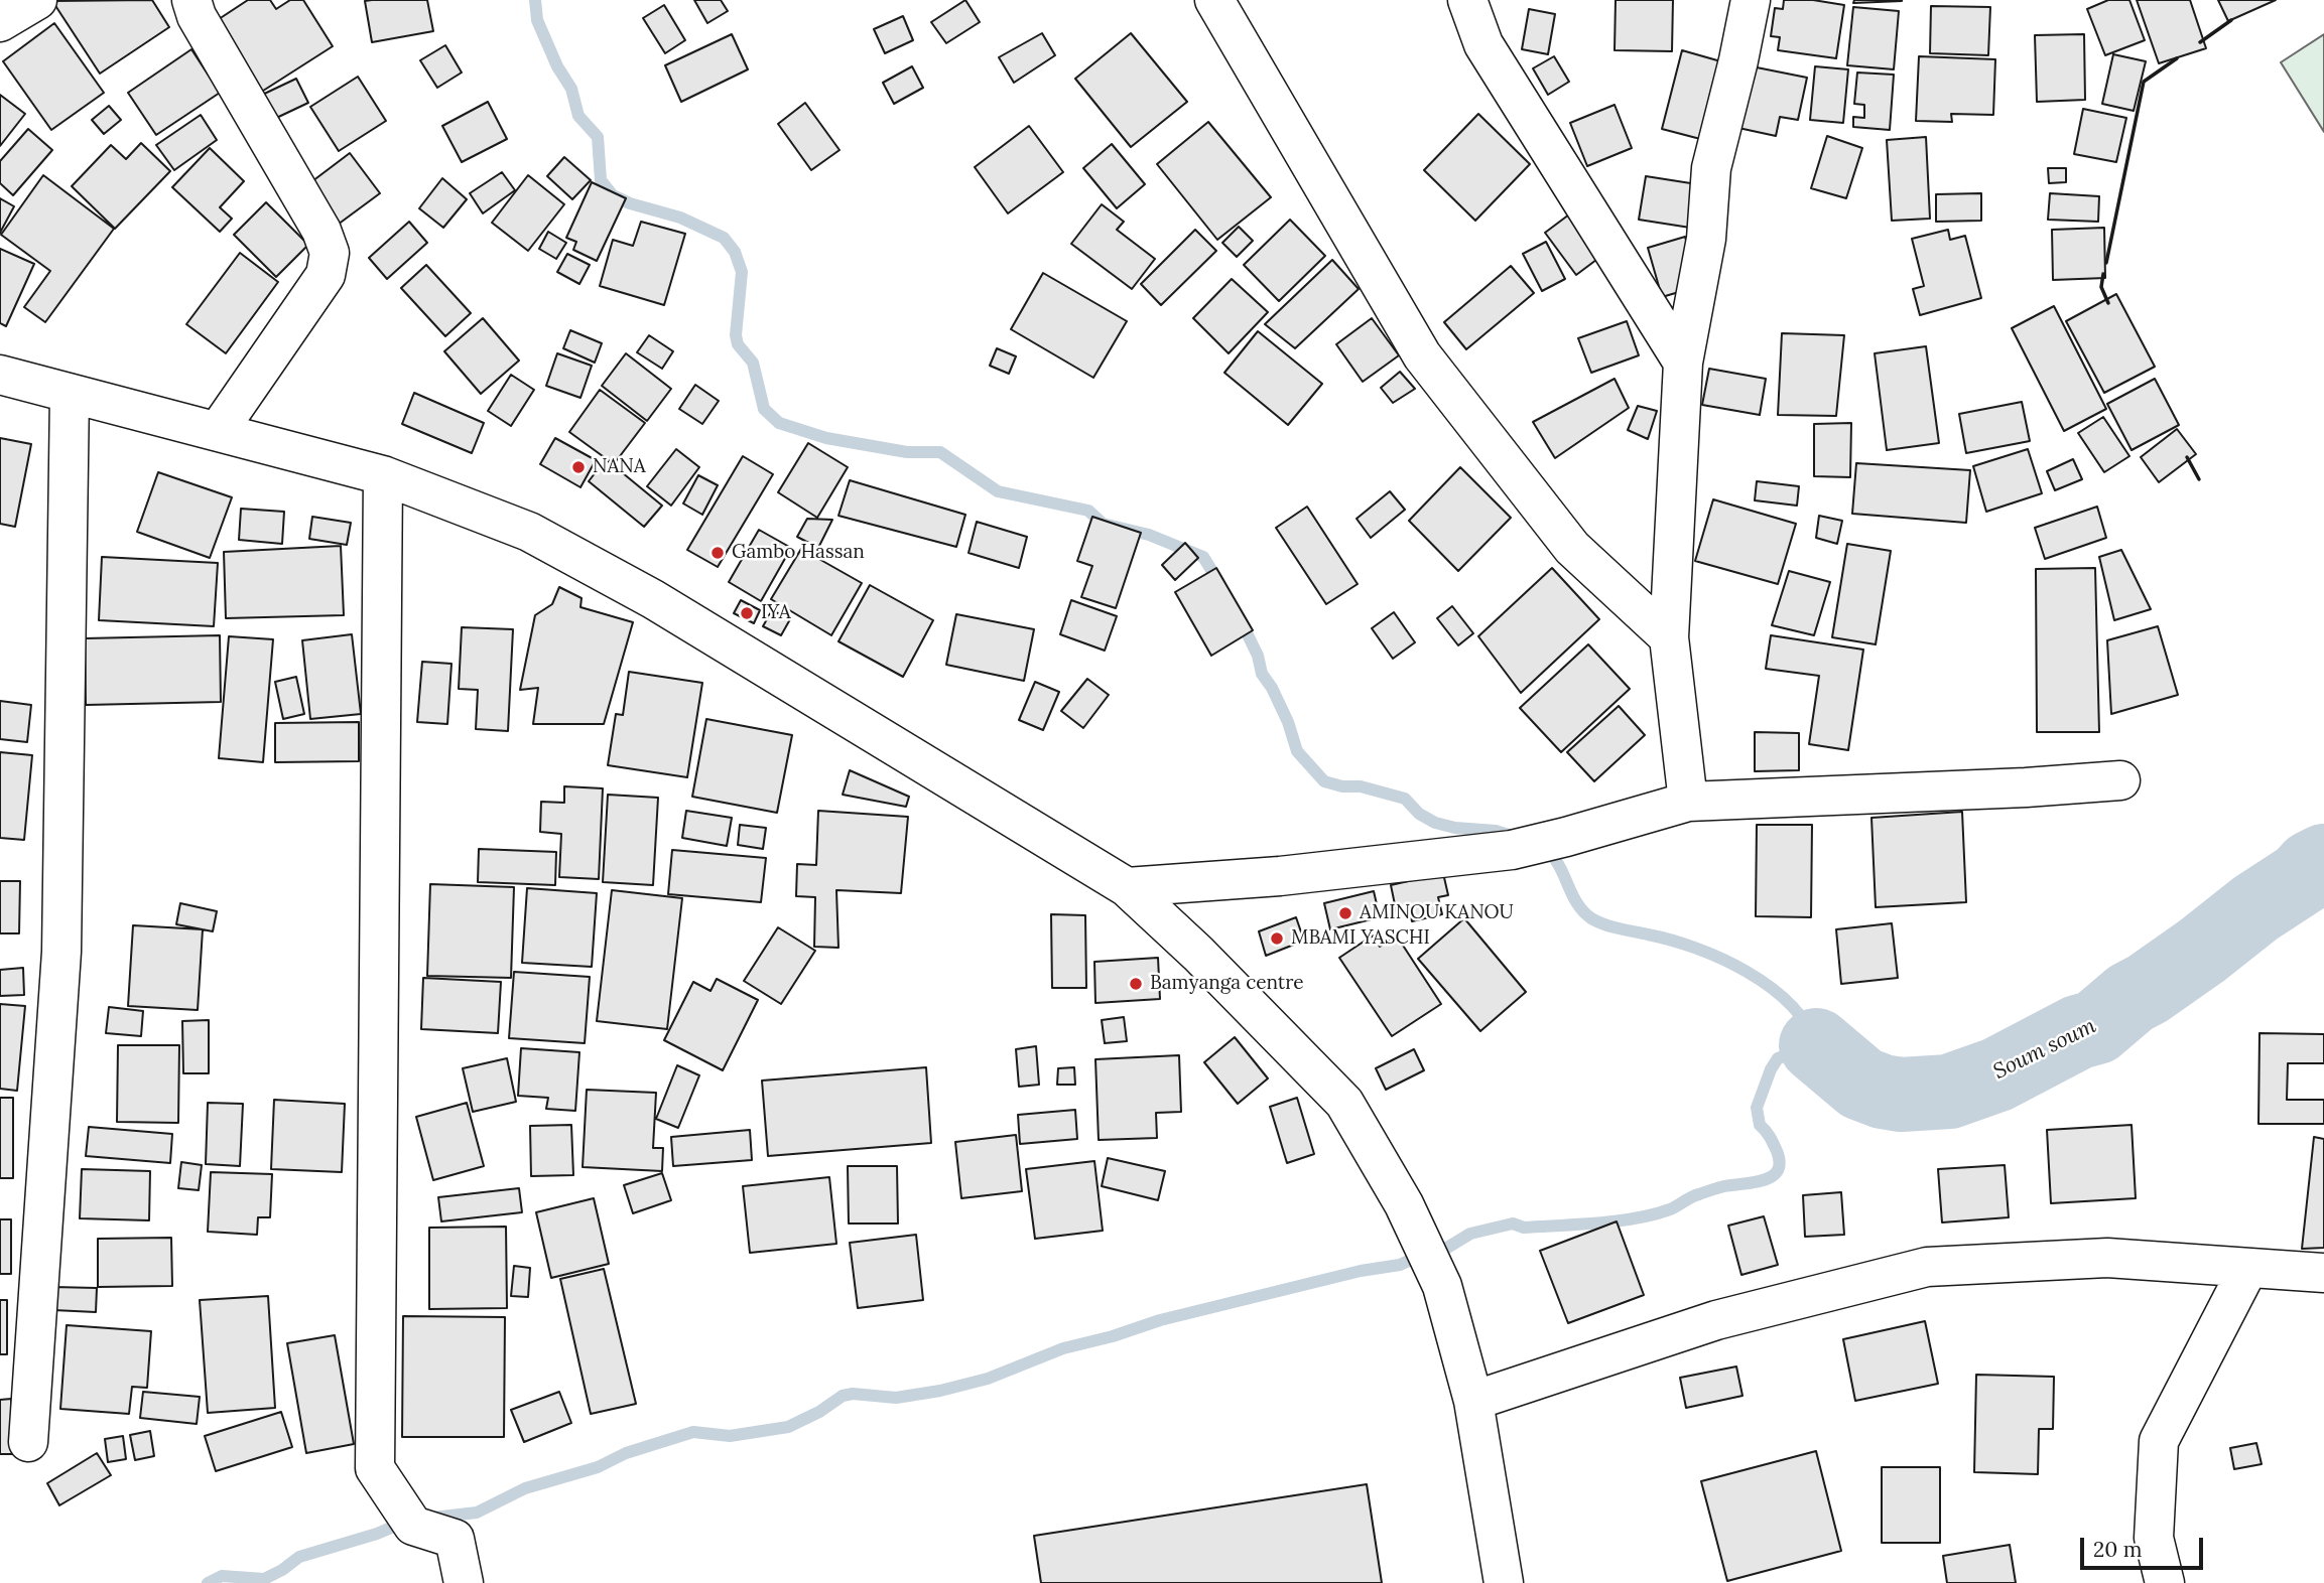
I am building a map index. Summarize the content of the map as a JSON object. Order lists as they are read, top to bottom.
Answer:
{
  "water": ["Soum soum"],
  "places": [
    "NANA",
    "Gambo Hassan",
    "IYA",
    "AMINOU KANOU",
    "MBAMI YASCHI",
    "Bamyanga centre"
  ],
  "scale_bar": "20 m"
}
